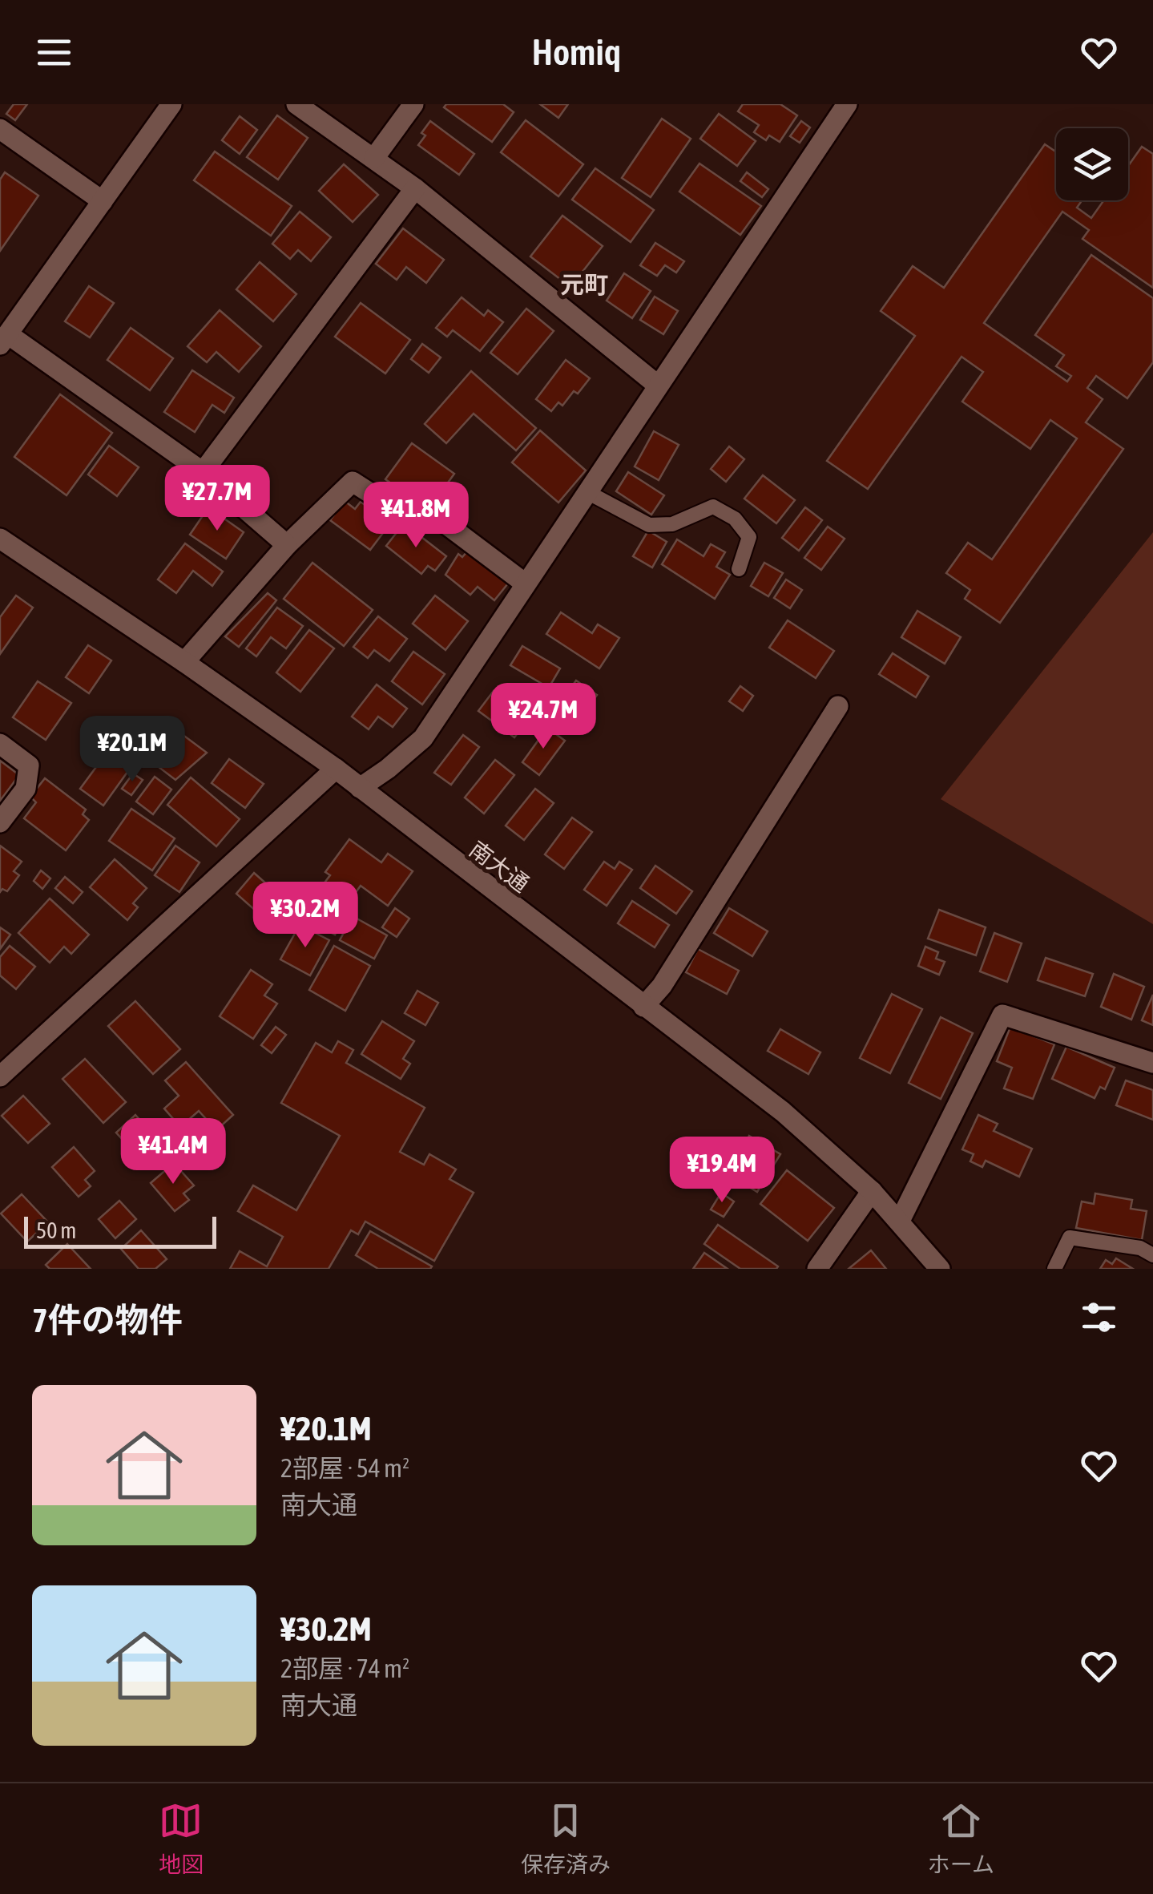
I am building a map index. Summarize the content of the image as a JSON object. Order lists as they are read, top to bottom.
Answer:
{
  "streets": {
    "street": ["南大通"]
  },
  "districts": ["元町"],
  "scale_bar": "50 m",
  "page": {
    "header": "Homiq",
    "price": [
      "¥27.7M",
      "¥41.8M",
      "¥24.7M",
      "¥20.1M",
      "¥30.2M",
      "¥41.4M",
      "¥19.4M"
    ],
    "scale": "50 m",
    "heading": "7件の物件",
    "list": [
      {
        "name": "¥20.1M",
        "note": "2部屋 · 54 m² · 南大通"
      },
      {
        "name": "¥30.2M",
        "note": "2部屋 · 74 m² · 南大通"
      }
    ],
    "tabs": ["地図", "保存済み", "ホーム"]
  }
}
